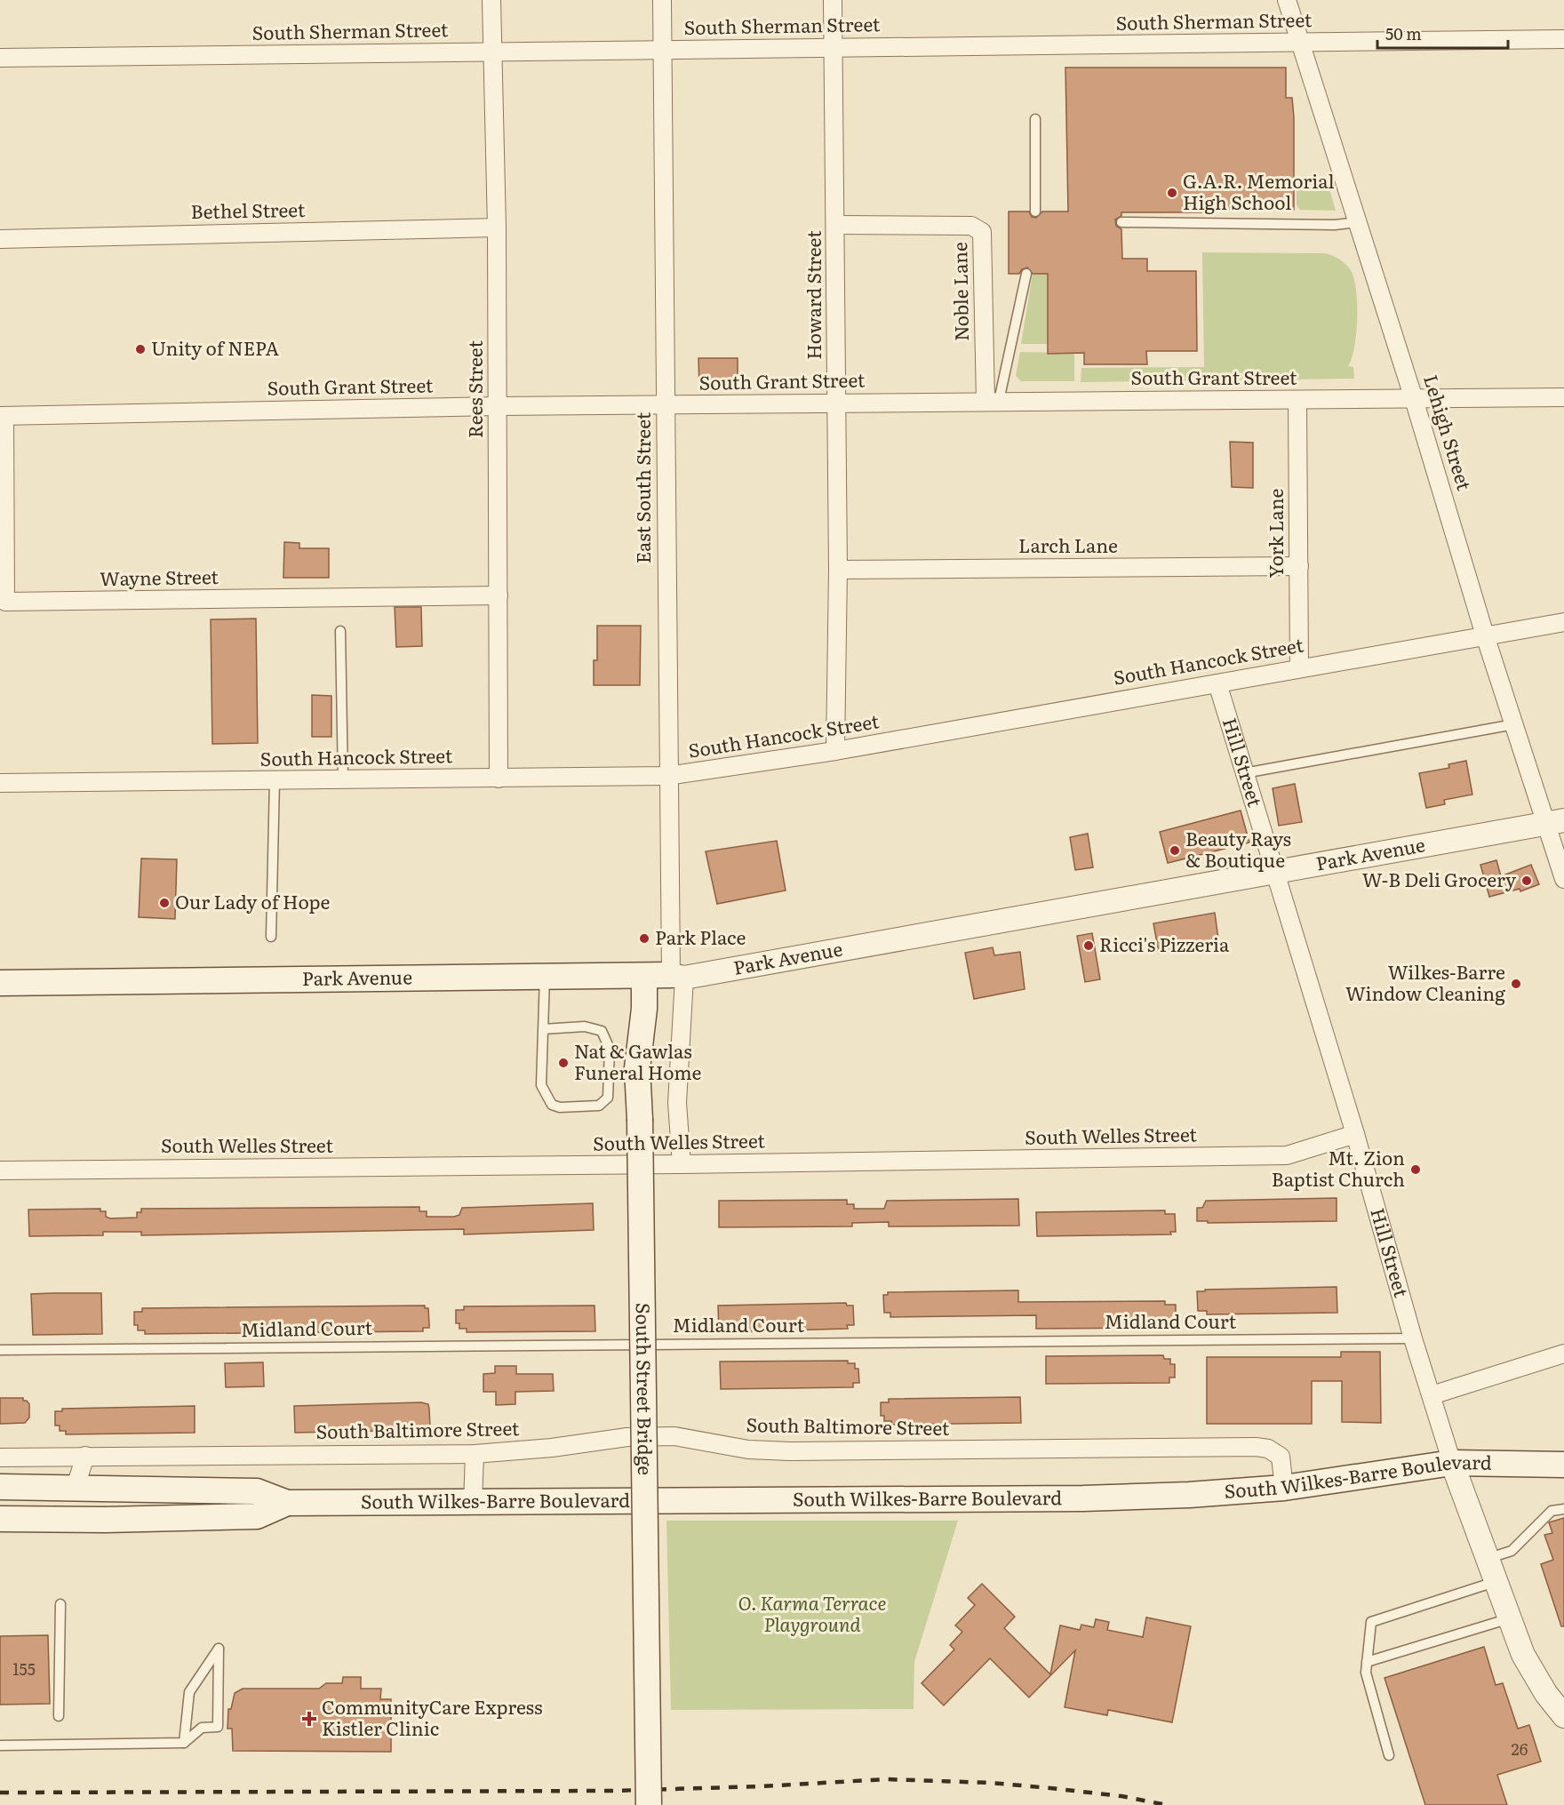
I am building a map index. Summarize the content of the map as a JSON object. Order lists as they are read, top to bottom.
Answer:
{
  "streets": {
    "main road": ["Park Avenue", "South Street Bridge", "South Wilkes-Barre Boulevard"],
    "street": [
      "South Sherman Street",
      "Bethel Street",
      "Noble Lane",
      "Howard Street",
      "South Grant Street",
      "Rees Street",
      "Lehigh Street",
      "East South Street",
      "York Lane",
      "Larch Lane",
      "Wayne Street",
      "South Hancock Street",
      "Hill Street",
      "South Welles Street",
      "South Baltimore Street"
    ],
    "lane": ["Midland Court"]
  },
  "crossings": [
    ["South Sherman Street", "Howard Street"],
    ["South Sherman Street", "Rees Street"],
    ["South Sherman Street", "Lehigh Street"],
    ["South Sherman Street", "East South Street"],
    ["Bethel Street", "Rees Street"],
    ["Noble Lane", "Howard Street"],
    ["Noble Lane", "South Grant Street"],
    ["Howard Street", "South Grant Street"],
    ["Howard Street", "Larch Lane"],
    ["Howard Street", "South Hancock Street"],
    ["South Grant Street", "Rees Street"],
    ["South Grant Street", "Lehigh Street"],
    ["South Grant Street", "East South Street"],
    ["South Grant Street", "York Lane"],
    ["South Grant Street", "Wayne Street"],
    ["Rees Street", "Wayne Street"],
    ["Rees Street", "South Hancock Street"],
    ["Lehigh Street", "South Hancock Street"],
    ["Lehigh Street", "Park Avenue"],
    ["East South Street", "South Hancock Street"],
    ["East South Street", "Park Avenue"],
    ["East South Street", "South Welles Street"],
    ["York Lane", "Larch Lane"],
    ["York Lane", "South Hancock Street"],
    ["South Hancock Street", "Hill Street"],
    ["Hill Street", "Park Avenue"],
    ["Hill Street", "South Welles Street"],
    ["Hill Street", "Midland Court"],
    ["Hill Street", "South Wilkes-Barre Boulevard"],
    ["Park Avenue", "South Street Bridge"],
    ["South Baltimore Street", "South Wilkes-Barre Boulevard"]
  ],
  "parks": ["O. Karma Terrace Playground"],
  "places": {
    "other": [
      "G.A.R. Memorial High School",
      "Unity of NEPA",
      "Beauty Rays & Boutique",
      "W-B Deli Grocery",
      "Our Lady of Hope",
      "Park Place",
      "Ricci's Pizzeria",
      "Wilkes-Barre Window Cleaning",
      "Nat & Gawlas Funeral Home",
      "Mt. Zion Baptist Church"
    ],
    "health": ["CommunityCare Express Kistler Clinic"]
  },
  "house_numbers": ["155", "26"],
  "scale_bar": "50 m"
}
